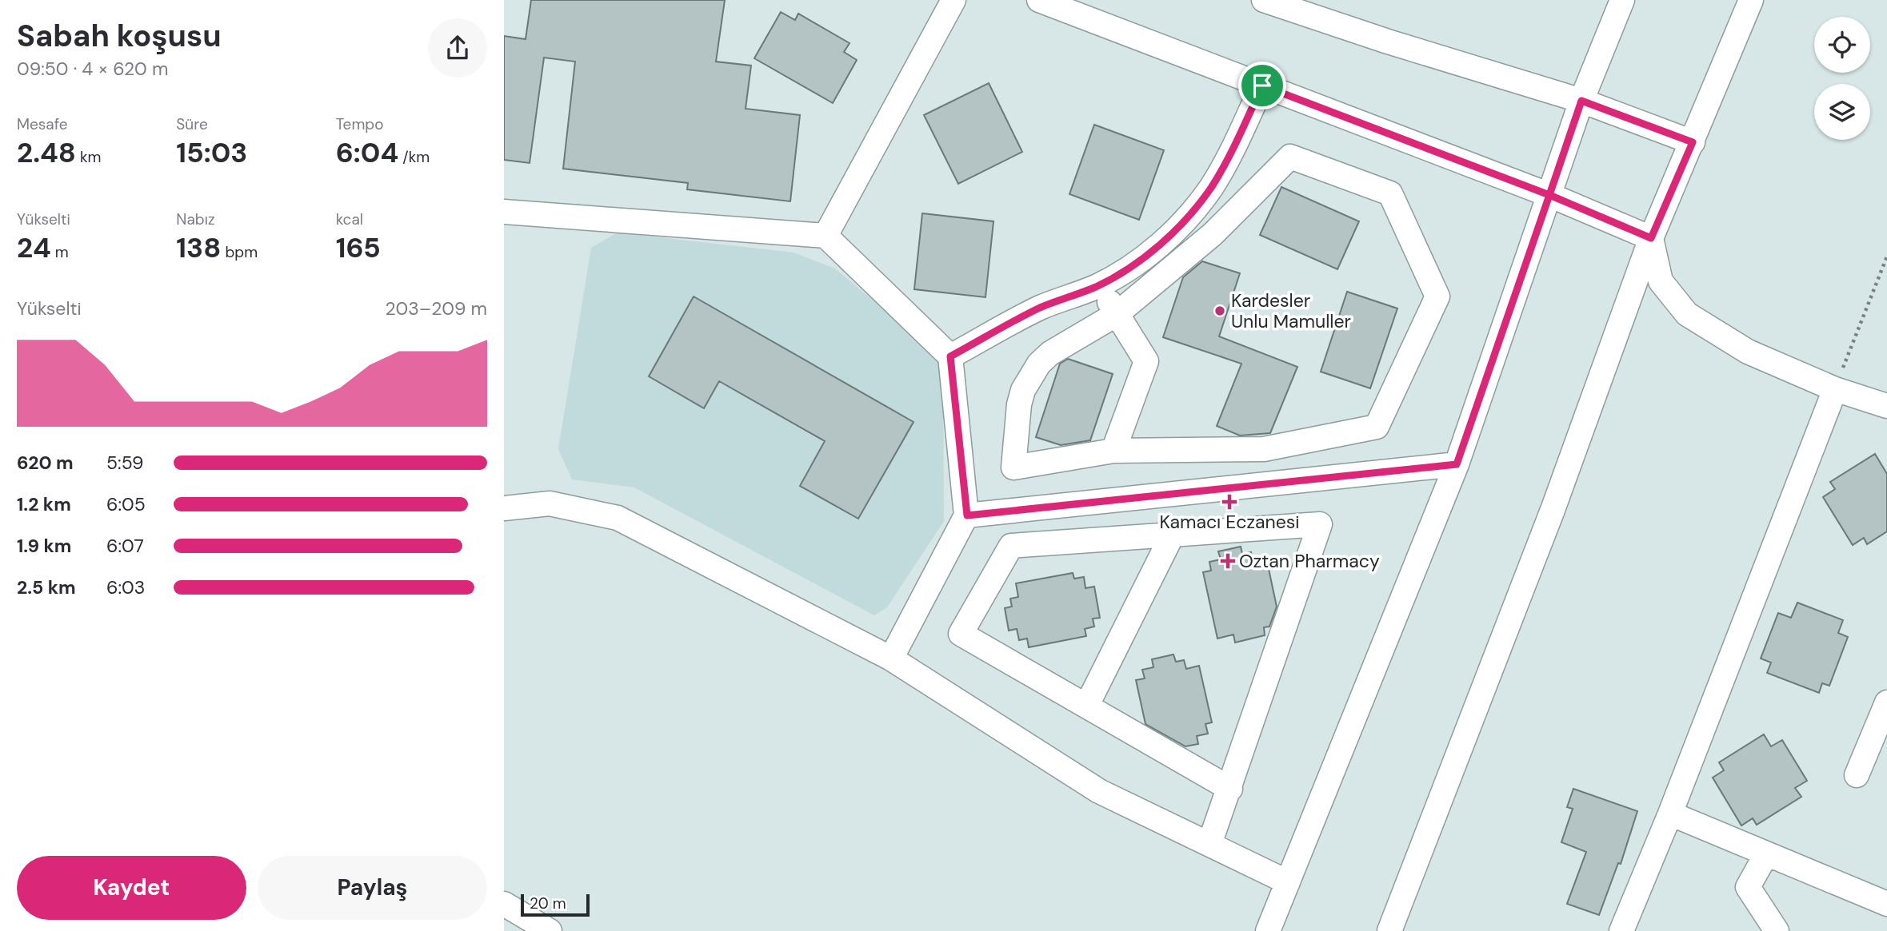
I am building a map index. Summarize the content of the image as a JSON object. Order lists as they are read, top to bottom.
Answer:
{
  "places": {
    "other": ["Kardesler Unlu Mamuller"],
    "health": ["Kamacı Eczanesi", "Oztan Pharmacy"]
  },
  "scale_bar": "20 m",
  "page": {
    "heading": ["Sabah koşusu", "09:50 · 4 × 620 m"],
    "stats": [
      ["Mesafe", "2.48 km"],
      ["Süre", "15:03"],
      ["Tempo", "6:04 /km"],
      ["Yükselti", "24 m"],
      ["Nabız", "138 bpm"],
      ["kcal", "165"]
    ],
    "chart": ["Yükselti", "203–209 m"],
    "list": [
      {
        "name": "620 m",
        "note": "5:59"
      },
      {
        "name": "1.2 km",
        "note": "6:05"
      },
      {
        "name": "1.9 km",
        "note": "6:07"
      },
      {
        "name": "2.5 km",
        "note": "6:03"
      }
    ],
    "buttons": ["Kaydet", "Paylaş"],
    "scale": "20 m"
  }
}
